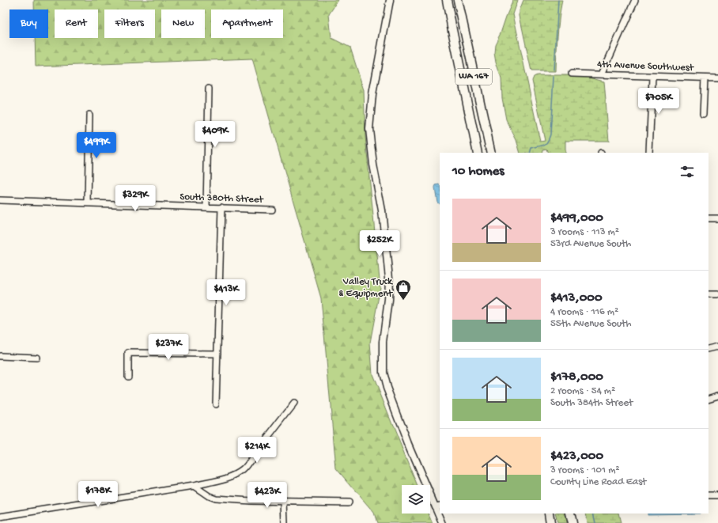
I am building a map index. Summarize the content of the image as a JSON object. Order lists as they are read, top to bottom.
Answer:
{
  "streets": {
    "highway": ["WA 167"],
    "street": ["4th Avenue Southwest", "South 380th Street"]
  },
  "places": {
    "shop": ["Valley Truck & Equipment"]
  },
  "page": {
    "chip": [
      "Buy",
      "Rent",
      "Filters",
      "New",
      "Apartment"
    ],
    "price": [
      "$705K",
      "$409K",
      "$499K",
      "$329K",
      "$252K",
      "$413K",
      "$237K",
      "$214K",
      "$178K",
      "$423K"
    ],
    "heading": "10 homes",
    "list": [
      {
        "name": "$499,000",
        "note": "3 rooms · 113 m² · 53rd Avenue South"
      },
      {
        "name": "$413,000",
        "note": "4 rooms · 116 m² · 55th Avenue South"
      },
      {
        "name": "$178,000",
        "note": "2 rooms · 54 m² · South 384th Street"
      },
      {
        "name": "$423,000",
        "note": "3 rooms · 101 m² · County Line Road East"
      }
    ]
  }
}
